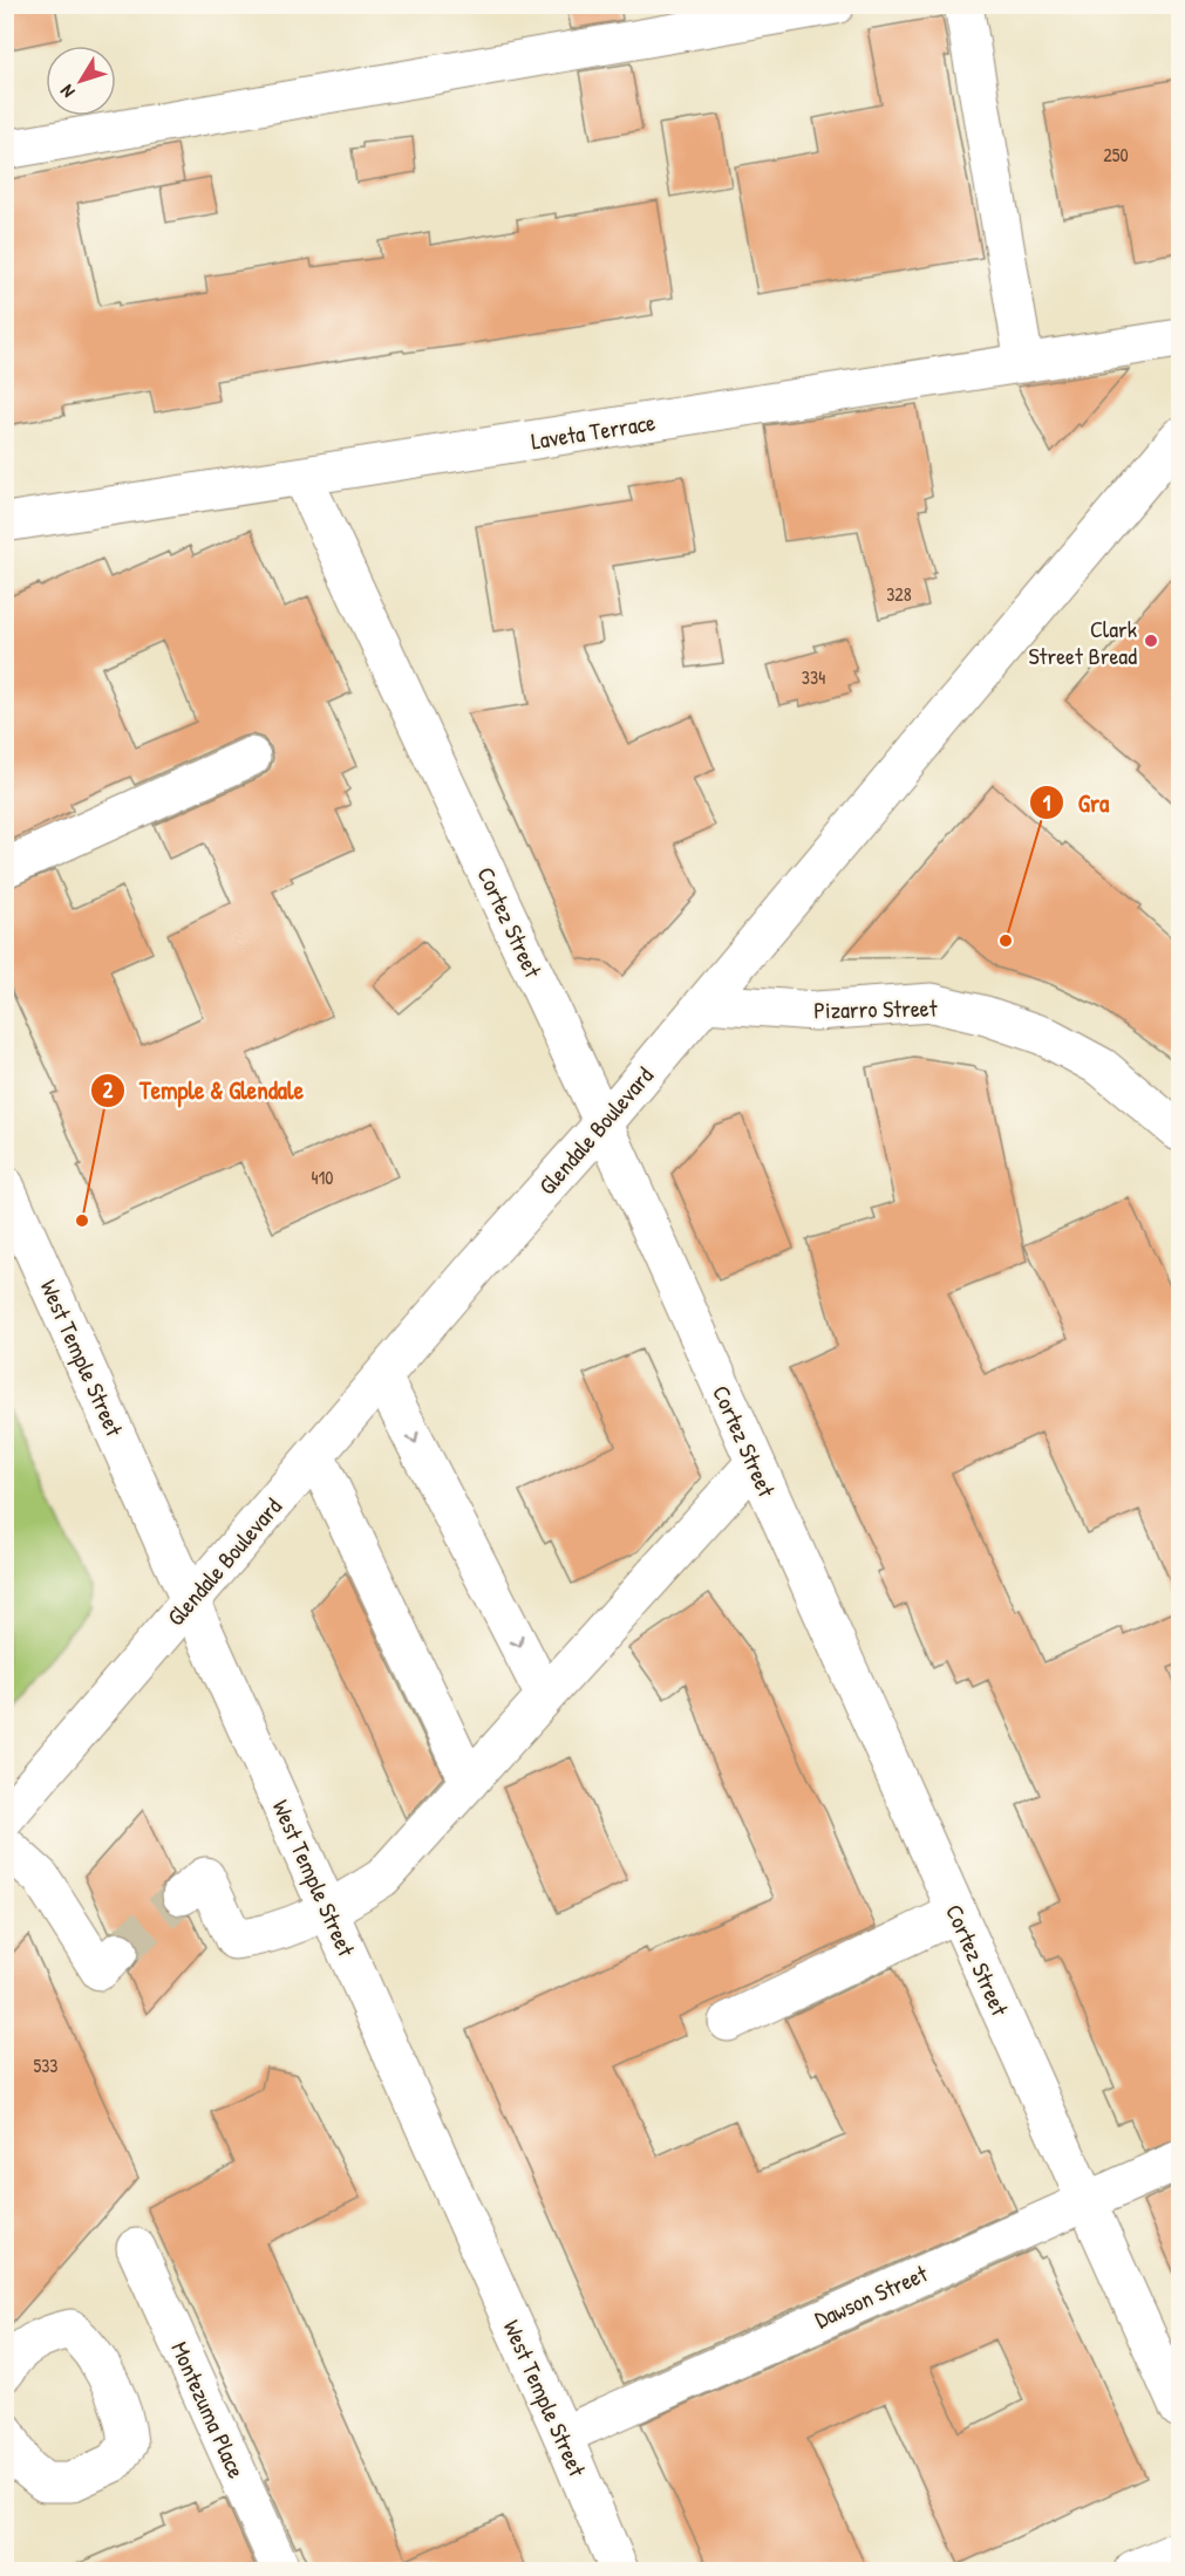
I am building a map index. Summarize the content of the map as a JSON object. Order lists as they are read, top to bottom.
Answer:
{
  "streets": {
    "street": [
      "Laveta Terrace",
      "Cortez Street",
      "Pizarro Street",
      "Glendale Boulevard",
      "West Temple Street",
      "Dawson Street",
      "Montezuma Place"
    ]
  },
  "crossings": [
    ["Laveta Terrace", "Cortez Street"],
    ["Cortez Street", "Glendale Boulevard"],
    ["Cortez Street", "Dawson Street"],
    ["Pizarro Street", "Glendale Boulevard"],
    ["Glendale Boulevard", "West Temple Street"],
    ["West Temple Street", "Dawson Street"]
  ],
  "places": ["Clark Street Bread", "Gra", "Temple & Glendale"],
  "house_numbers": [
    "250",
    "328",
    "334",
    "410",
    "533"
  ],
  "north": "bottom left"
}
